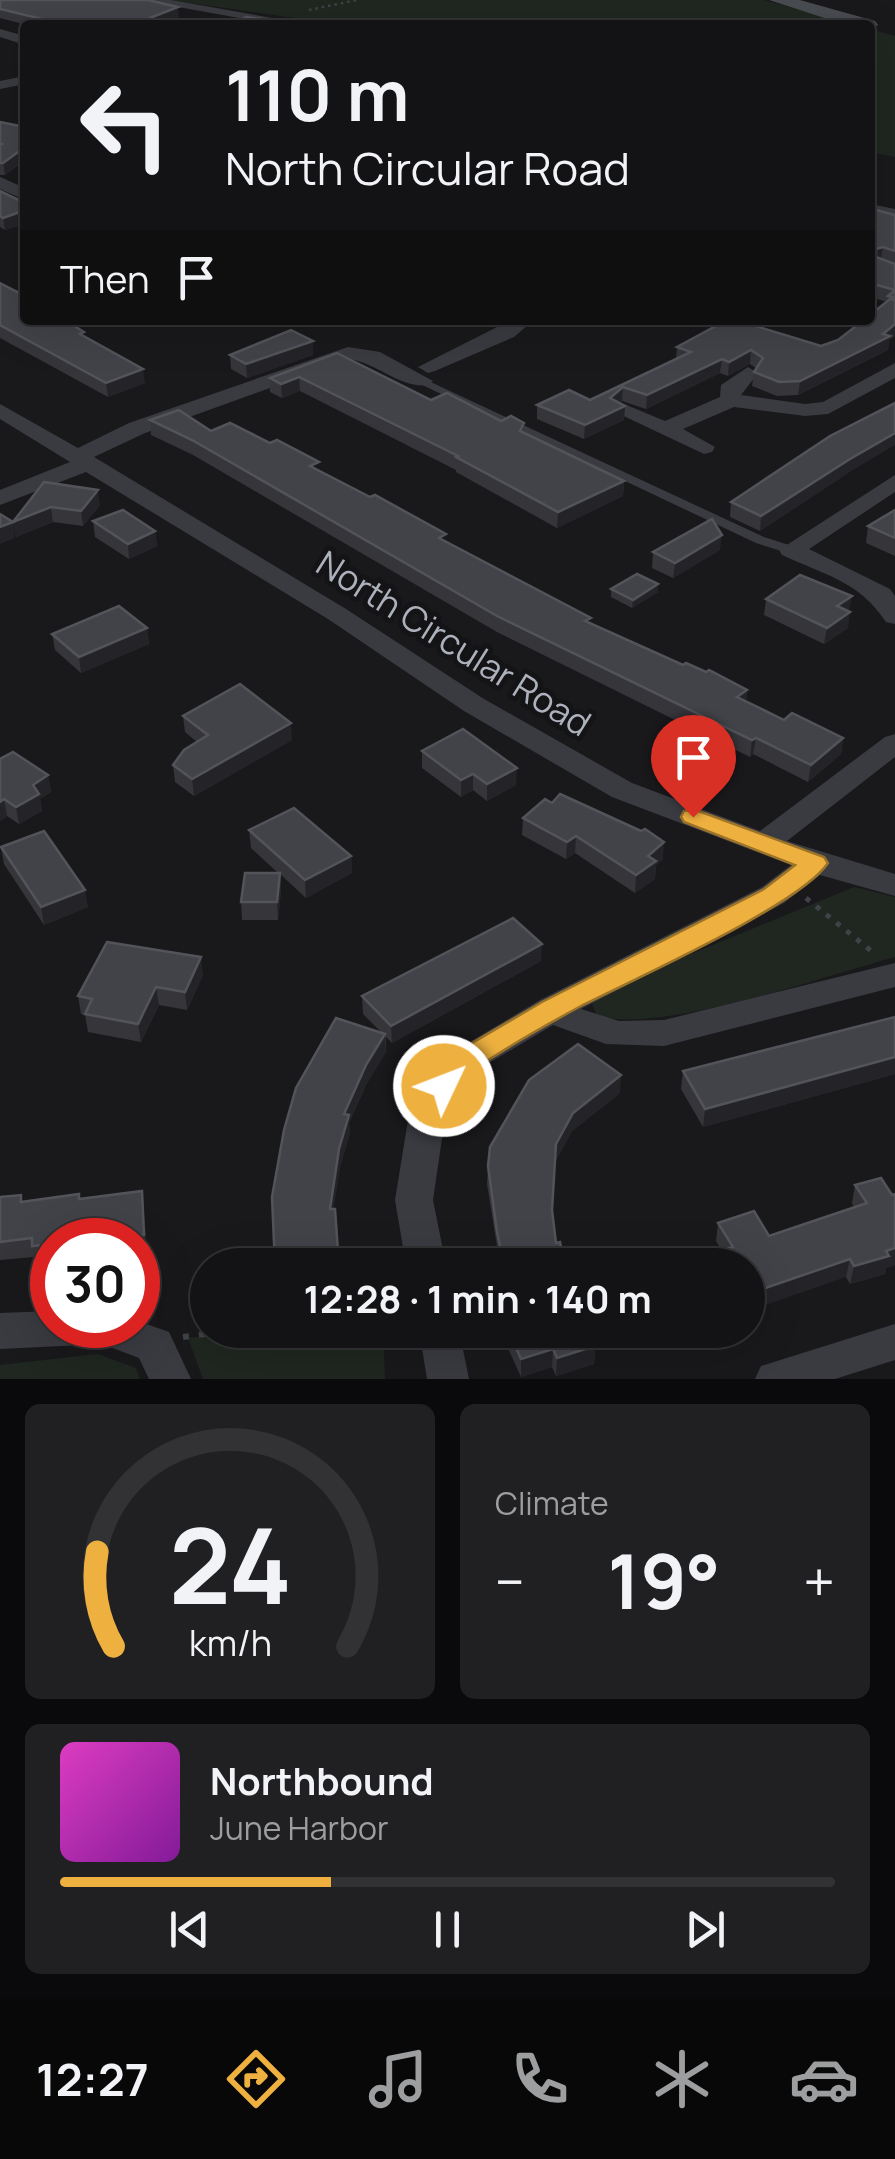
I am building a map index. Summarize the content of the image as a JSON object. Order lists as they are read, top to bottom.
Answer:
{
  "streets": {
    "street": ["North Circular Road"]
  },
  "page": {
    "turn": ["110 m", "North Circular Road"],
    "then": "Then",
    "limit": "30",
    "trip": "12:28 · 1 min · 140 m",
    "tile": "Climate",
    "heat": ["−", "19°", "+"],
    "song": ["Northbound", "June Harbor"],
    "tabs": "12:27",
    "gauge": ["24", "km/h"]
  }
}
